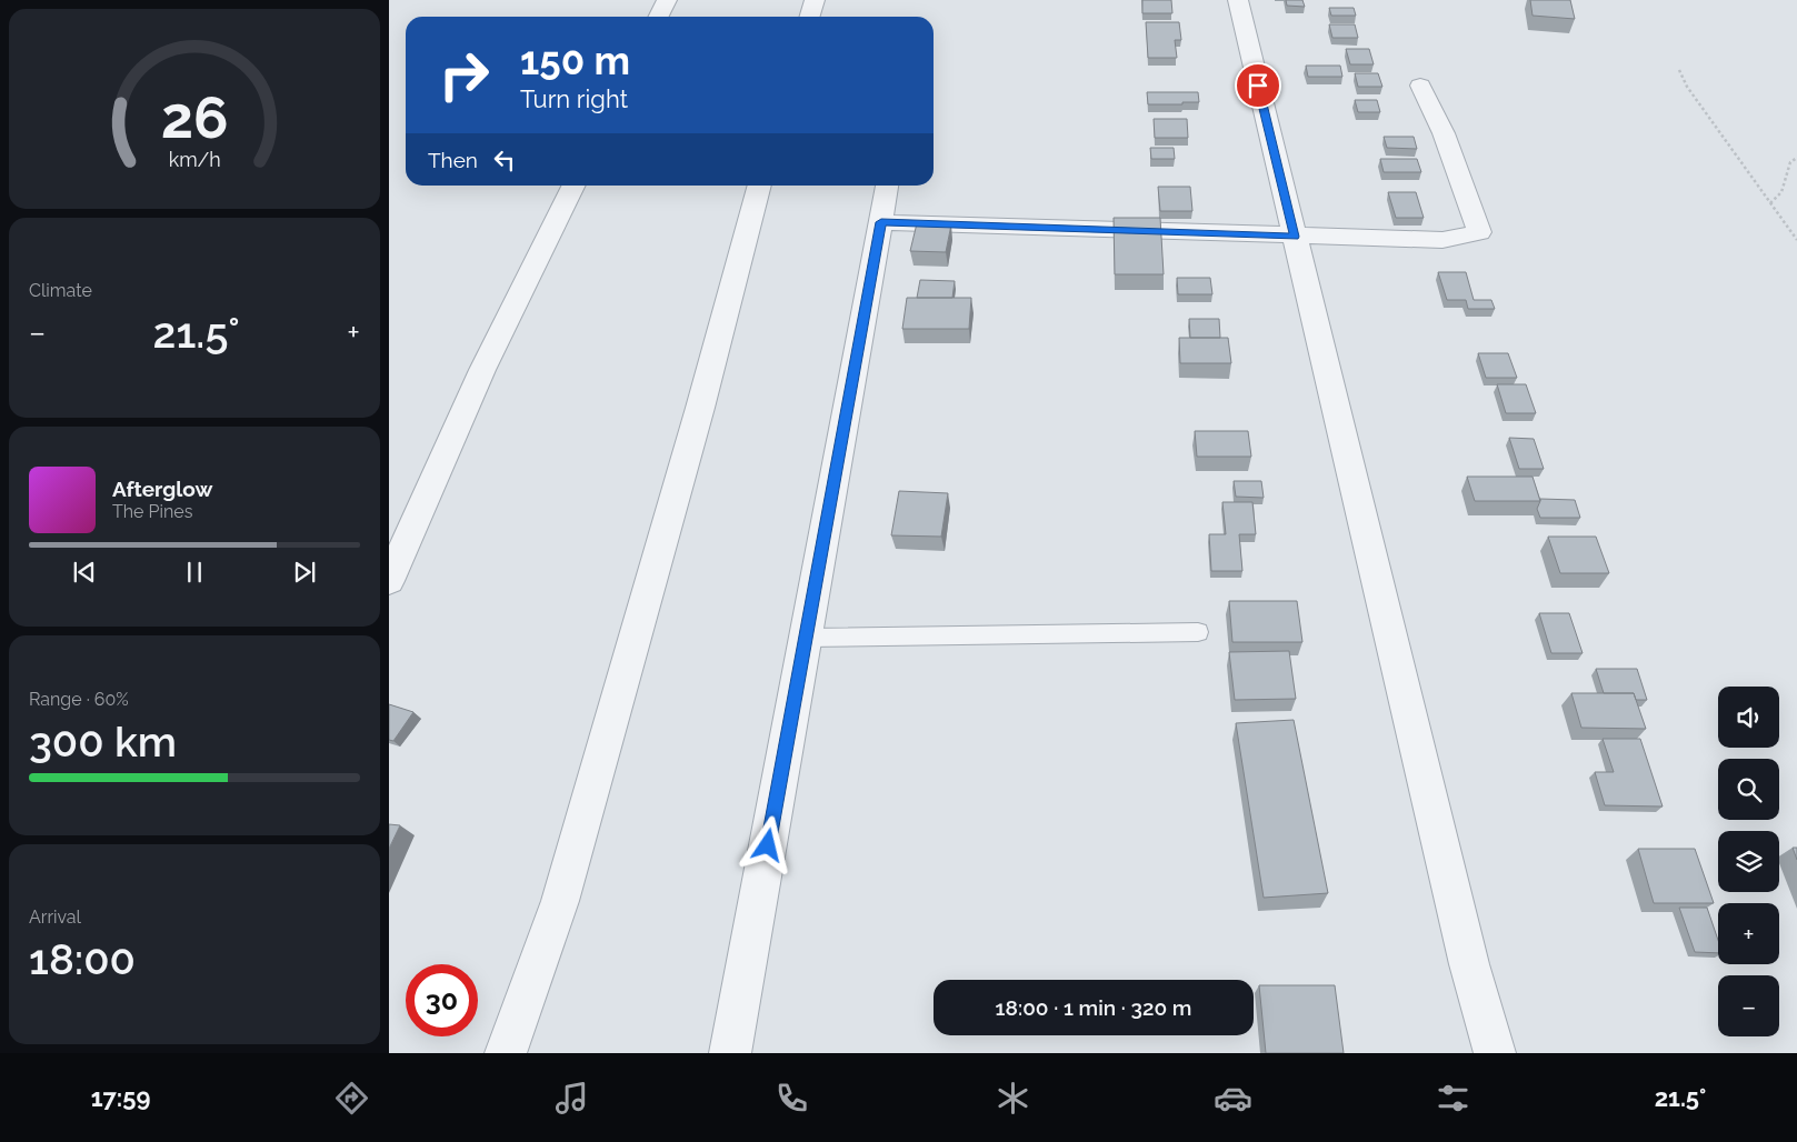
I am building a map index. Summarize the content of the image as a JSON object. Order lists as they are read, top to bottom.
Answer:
{
  "page": {
    "turn": ["150 m", "Turn right"],
    "then": "Then",
    "tile": [
      "Climate",
      ["Range · 60%", "300 km"],
      ["Arrival", "18:00"]
    ],
    "heat": ["−", "21.5°", "+"],
    "song": ["Afterglow", "The Pines"],
    "map_buttons": ["+", "−"],
    "limit": "30",
    "trip": "18:00 · 1 min · 320 m",
    "tabs": ["17:59", "21.5°"],
    "gauge": ["26", "km/h"]
  }
}
